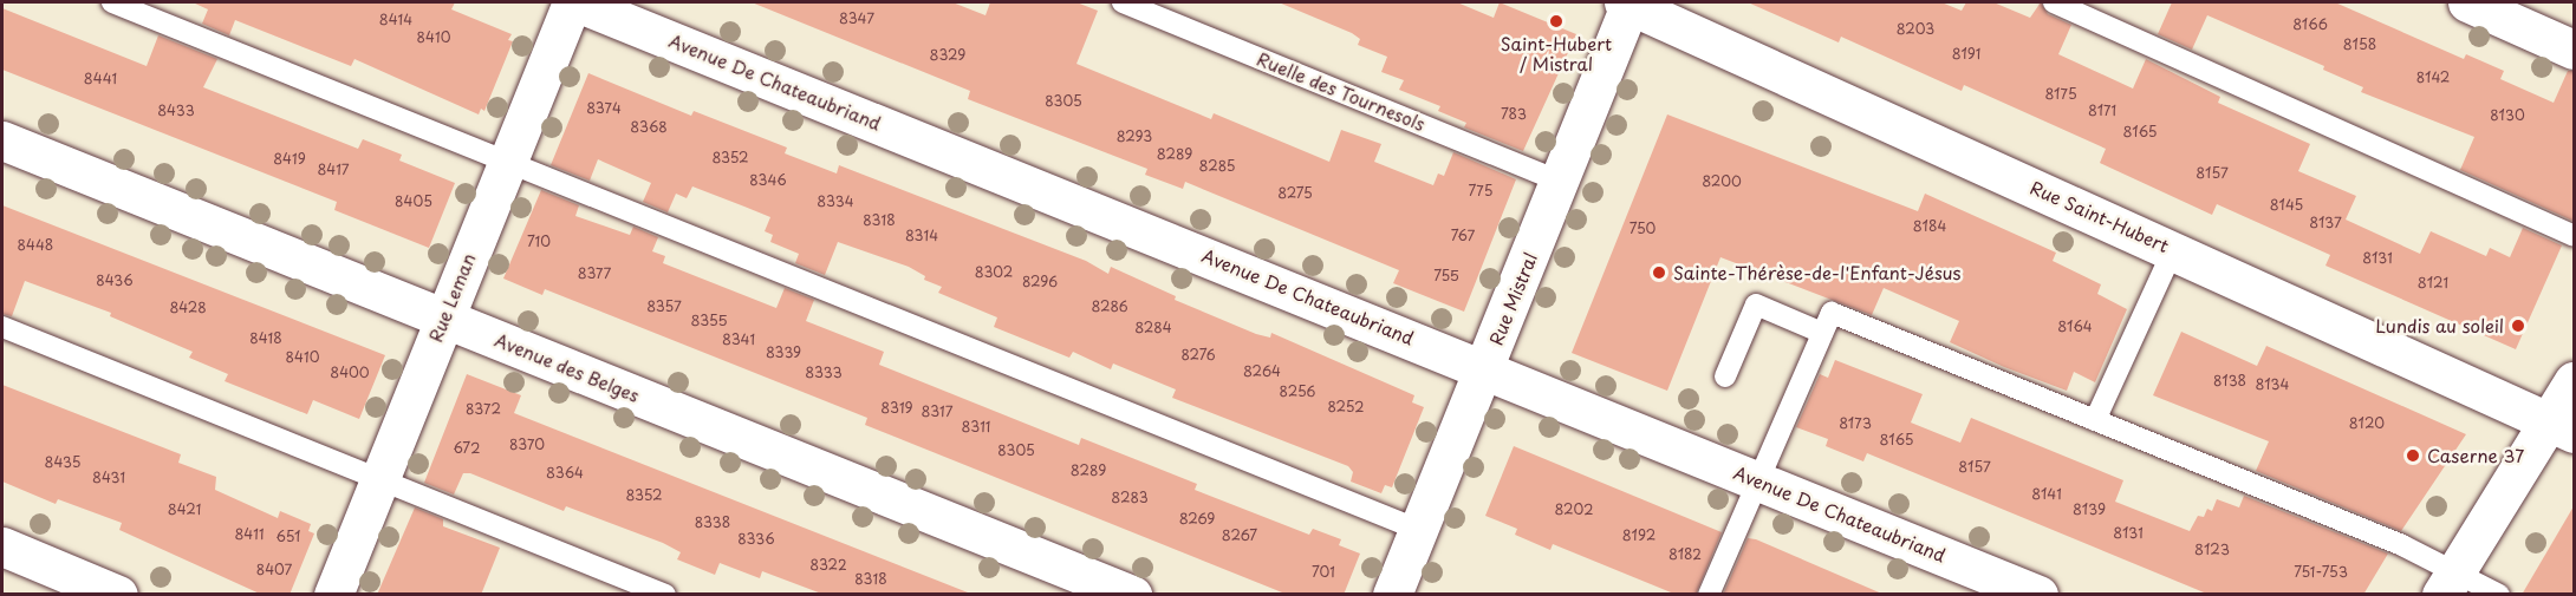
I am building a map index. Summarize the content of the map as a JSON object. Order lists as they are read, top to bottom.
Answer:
{
  "streets": {
    "street": [
      "Avenue De Chateaubriand",
      "Rue Saint-Hubert",
      "Rue Leman",
      "Rue Mistral",
      "Avenue des Belges"
    ],
    "lane": ["Ruelle des Tournesols"]
  },
  "crossings": [
    ["Avenue De Chateaubriand", "Rue Leman"],
    ["Avenue De Chateaubriand", "Rue Mistral"],
    ["Ruelle des Tournesols", "Rue Mistral"],
    ["Rue Saint-Hubert", "Rue Mistral"],
    ["Rue Leman", "Avenue des Belges"]
  ],
  "places": [
    "Saint-Hubert / Mistral",
    "Sainte-Thérèse-de-l'Enfant-Jésus",
    "Lundis au soleil",
    "Caserne 37"
  ],
  "house_numbers": [
    "8347",
    "8414",
    "8166",
    "8203",
    "8410",
    "8158",
    "8191",
    "8329",
    "8142",
    "8441",
    "8175",
    "8305",
    "8374",
    "8433",
    "8171",
    "783",
    "8130",
    "8368",
    "8165",
    "8293",
    "8289",
    "8352",
    "8419",
    "8285",
    "8417",
    "8157",
    "8346",
    "8200",
    "775",
    "8275",
    "8405",
    "8334",
    "8145",
    "8318",
    "8137",
    "8184",
    "750",
    "8314",
    "767",
    "710",
    "8448",
    "8131",
    "8302",
    "8377",
    "755",
    "8436",
    "8296",
    "8121",
    "8357",
    "8286",
    "8428",
    "8355",
    "8164",
    "8284",
    "8418",
    "8341",
    "8339",
    "8276",
    "8410",
    "8264",
    "8400",
    "8333",
    "8138",
    "8134",
    "8256",
    "8252",
    "8319",
    "8372",
    "8317",
    "8173",
    "8120",
    "8311",
    "8165",
    "8370",
    "672",
    "8305",
    "8435",
    "8157",
    "8289",
    "8364",
    "8431",
    "8141",
    "8352",
    "8283",
    "8421",
    "8202",
    "8139",
    "8269",
    "8338",
    "8131",
    "8411",
    "8267",
    "8192",
    "651",
    "8336",
    "8123",
    "8182",
    "8322",
    "8407",
    "701",
    "751-753",
    "8318"
  ]
}
